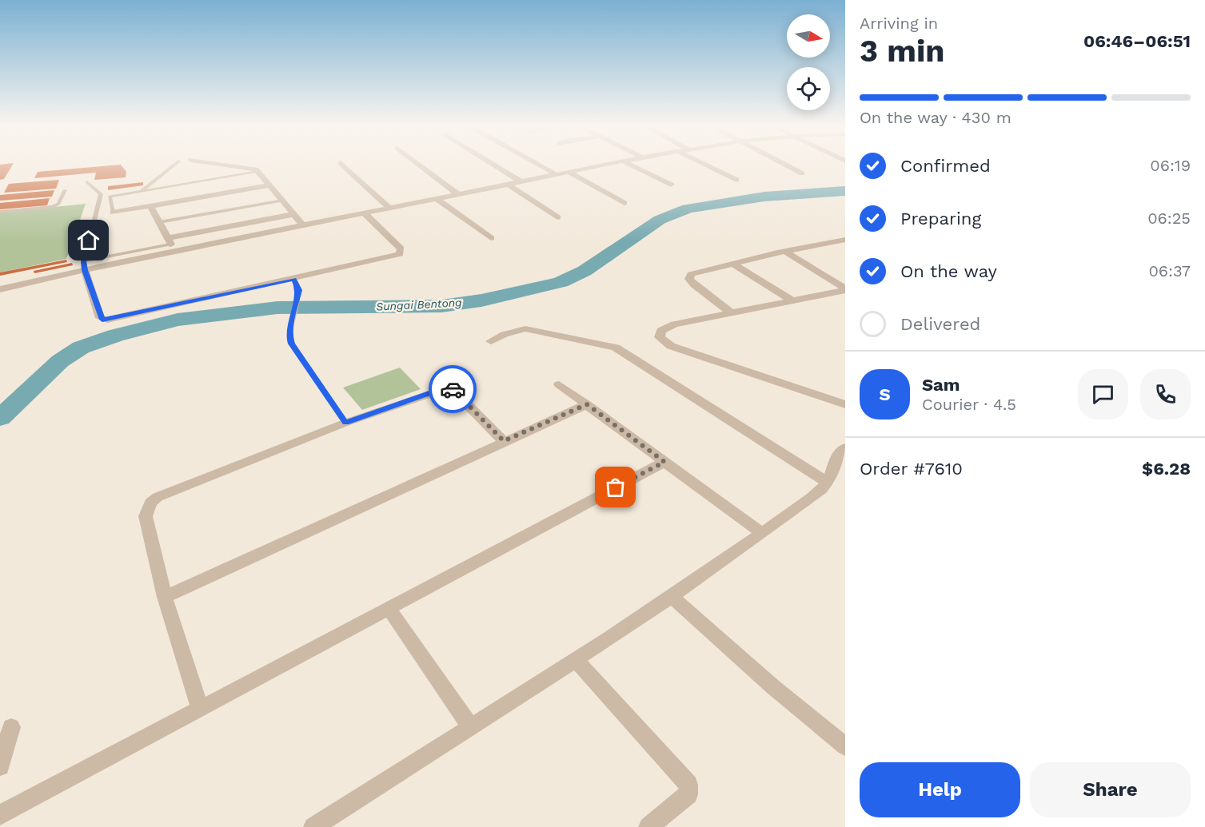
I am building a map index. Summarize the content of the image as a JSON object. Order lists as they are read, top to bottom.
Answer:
{
  "water": ["Sungai Bentong"],
  "north": "right",
  "page": {
    "heading": ["3 min", "Arriving in", "06:46–06:51"],
    "panel": [
      "Sam",
      "Courier · 4.5",
      "Order #7610",
      "$6.28"
    ],
    "bar": "On the way · 430 m",
    "list": [
      ["Confirmed", "06:19"],
      ["Preparing", "06:25"],
      ["On the way", "06:37"],
      "Delivered"
    ],
    "round": "S",
    "buttons": ["Help", "Share"]
  }
}
